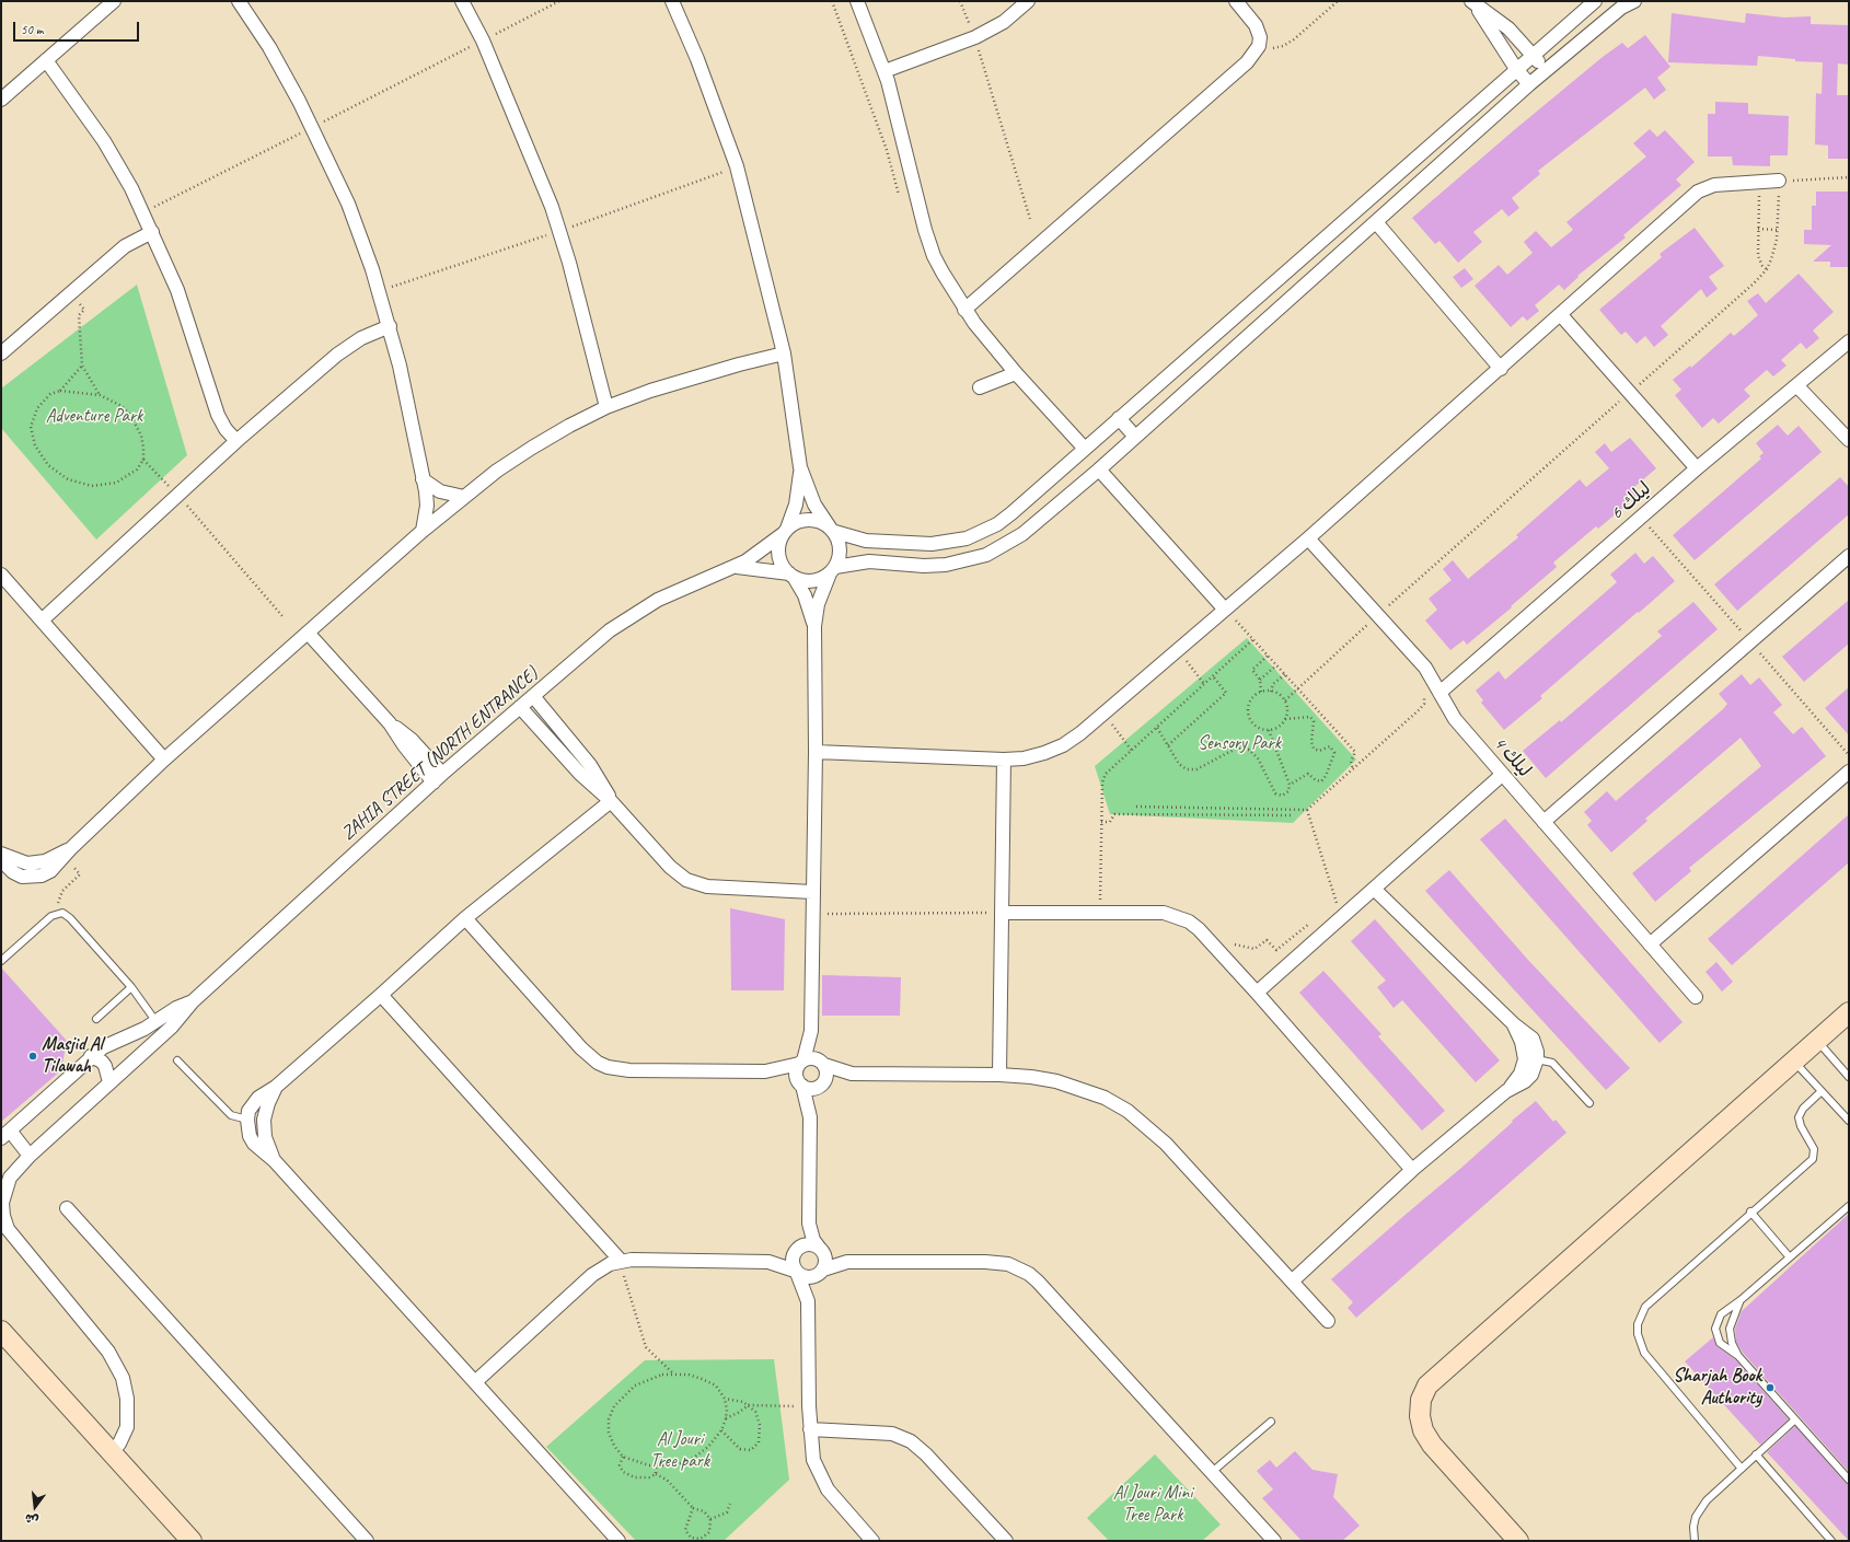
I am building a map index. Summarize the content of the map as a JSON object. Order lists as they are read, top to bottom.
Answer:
{
  "streets": {
    "street": ["ليلك 6", "ZAHIA STREET (NORTH ENTRANCE)", "ليلك 4"]
  },
  "crossings": [
    ["ليلك 6", "ليلك 4"]
  ],
  "parks": [
    "Adventure Park",
    "Sensory Park",
    "Al Jouri Tree park",
    "Al Jouri Mini Tree Park"
  ],
  "places": ["Masjid Al Tilawah", "Sharjah Book Authority"],
  "scale_bar": "50 m",
  "north": "bottom"
}
